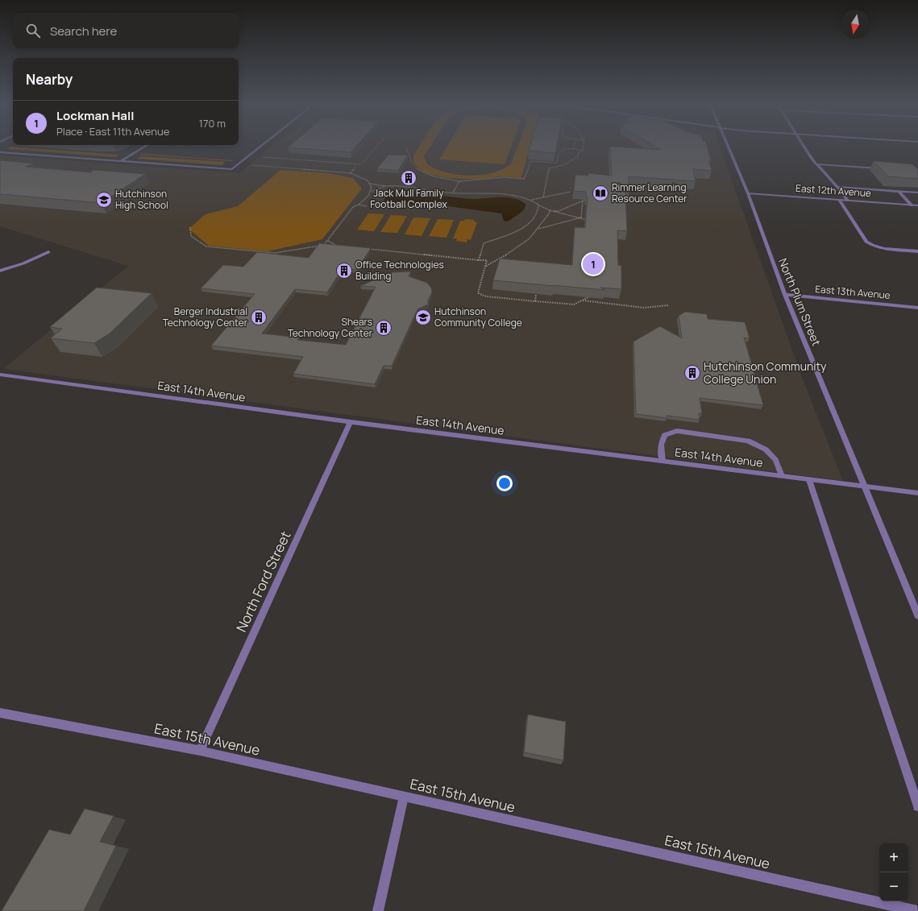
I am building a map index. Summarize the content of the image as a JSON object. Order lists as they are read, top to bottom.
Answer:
{
  "streets": {
    "street": [
      "East 12th Avenue",
      "East 13th Avenue",
      "North Plum Street",
      "East 14th Avenue",
      "North Ford Street",
      "East 15th Avenue"
    ]
  },
  "crossings": [
    ["East 12th Avenue", "North Plum Street"],
    ["East 13th Avenue", "North Plum Street"],
    ["North Plum Street", "East 14th Avenue"],
    ["East 14th Avenue", "North Ford Street"],
    ["North Ford Street", "East 15th Avenue"]
  ],
  "places": {
    "building": [
      "Jack Mull Family Football Complex",
      "Office Technologies Building",
      "Berger Industrial Technology Center",
      "Shears Technology Center",
      "Hutchinson Community College Union"
    ],
    "library": ["Rimmer Learning Resource Center"],
    "school or university": ["Hutchinson High School", "Hutchinson Community College"]
  },
  "north": "bottom",
  "page": {
    "search": "Search here",
    "heading": "Nearby",
    "list": [
      {
        "mark": "1",
        "name": "Lockman Hall",
        "note": "Place · East 11th Avenue",
        "value": "170 m"
      }
    ],
    "pins": "1",
    "map_buttons": ["+", "−"]
  }
}
